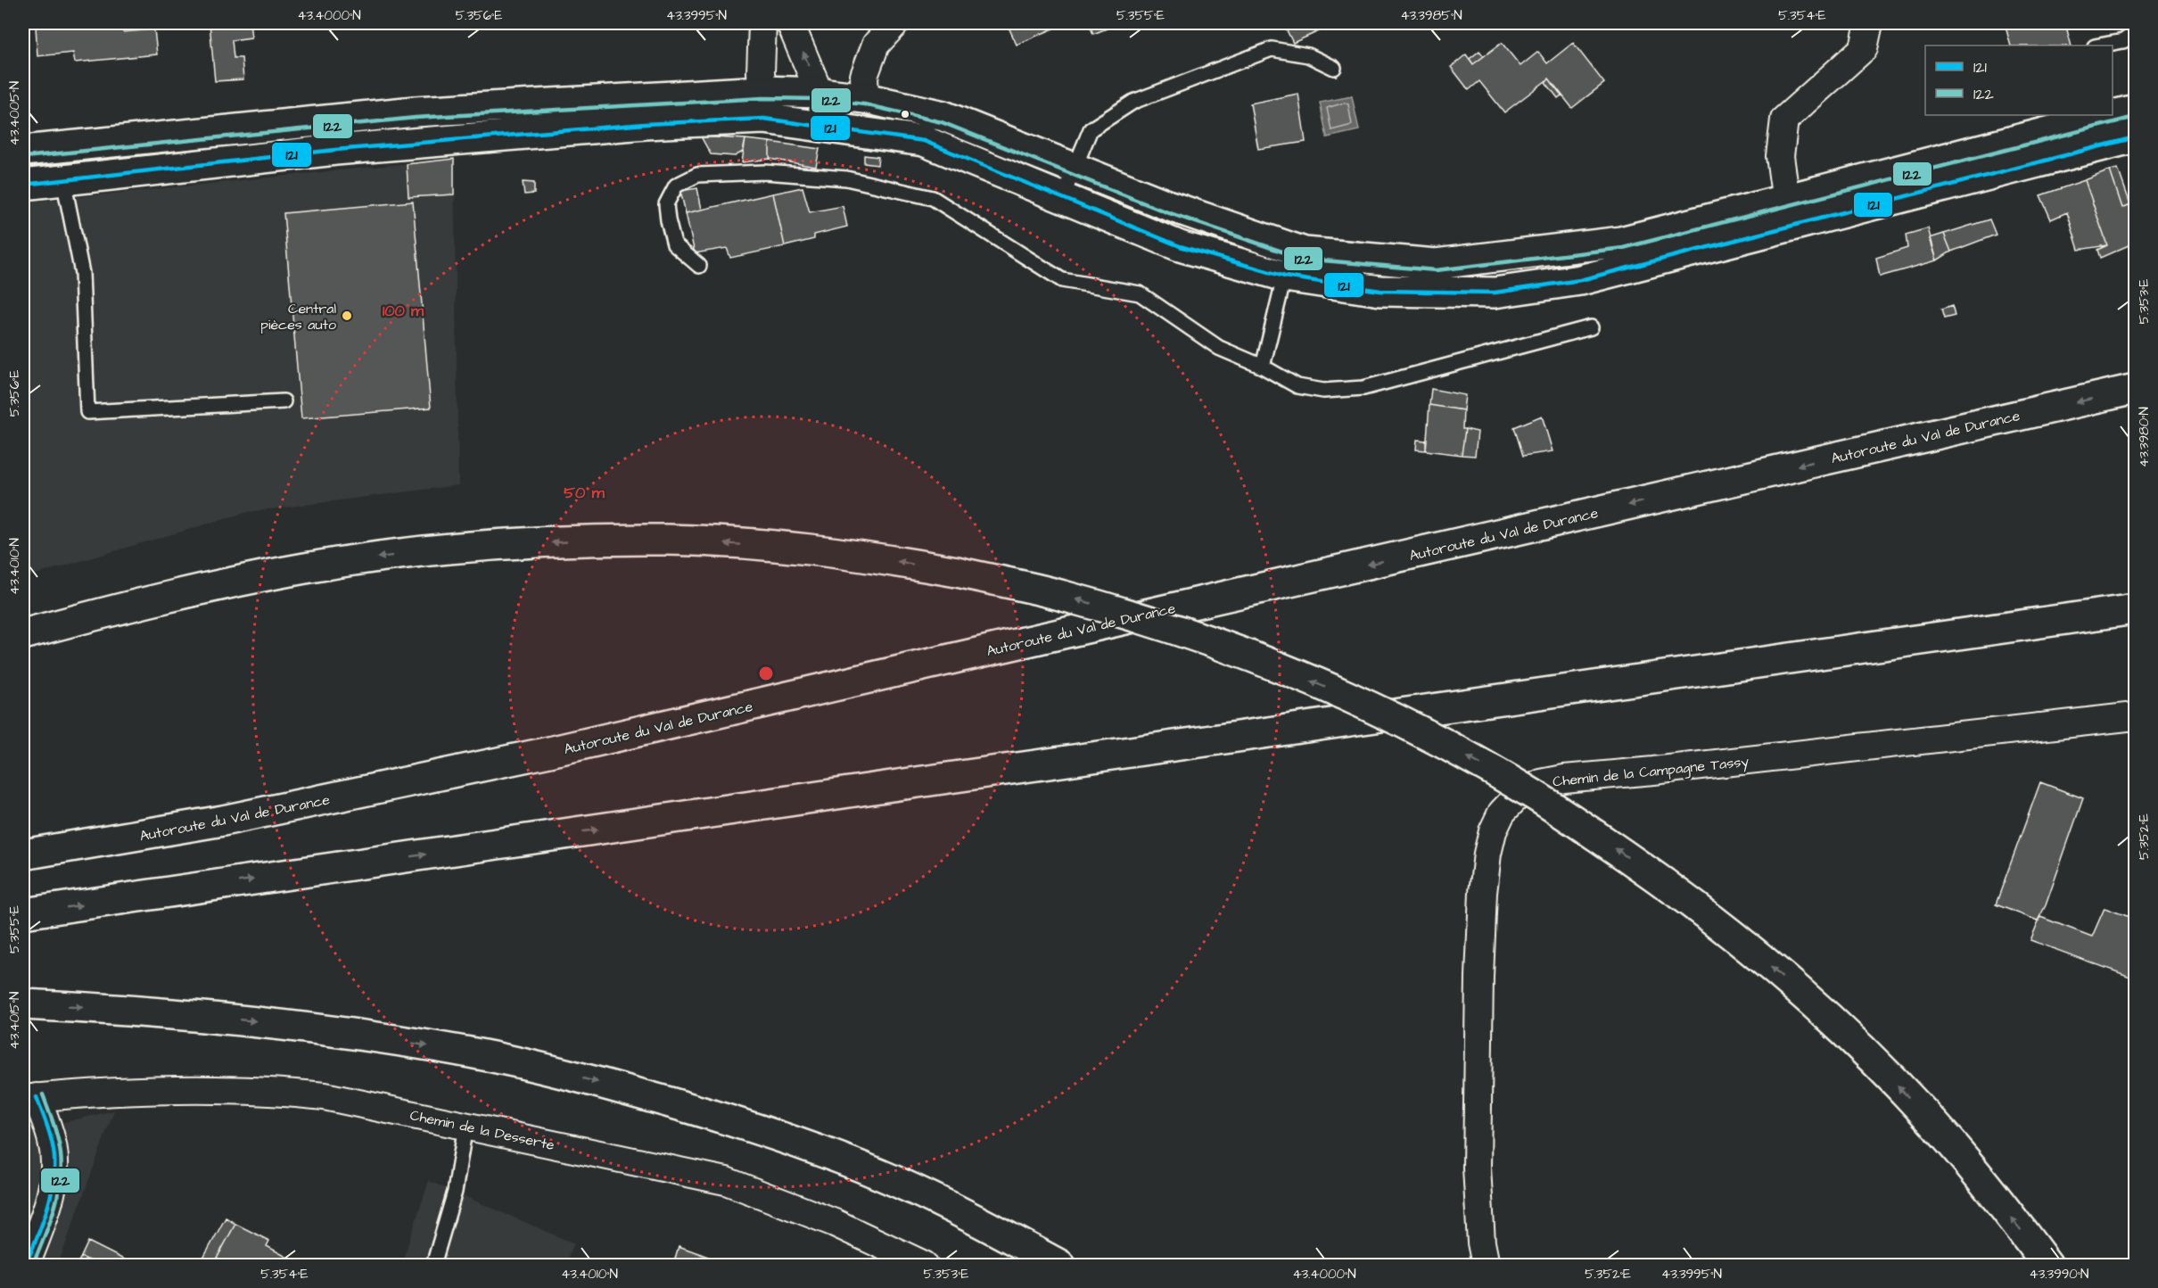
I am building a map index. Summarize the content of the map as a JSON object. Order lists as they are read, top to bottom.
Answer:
{
  "streets": {
    "main road": ["Autoroute du Val de Durance"],
    "street": ["Chemin de la Campagne Tassy", "Chemin de la Desserte"]
  },
  "places": ["Central pièces auto"],
  "lines": ["transit line 122", "transit line 121"],
  "legend": ["121", "122"],
  "coordinates": [
    "43.4000°N",
    "5.356°E",
    "43.3995°N",
    "5.355°E",
    "43.3985°N",
    "5.354°E",
    "43.4005°N",
    "5.353°E",
    "43.3980°N",
    "43.4010°N",
    "5.352°E",
    "43.4015°N",
    "43.3990°N"
  ],
  "rings": ["100 m", "50 m"]
}
